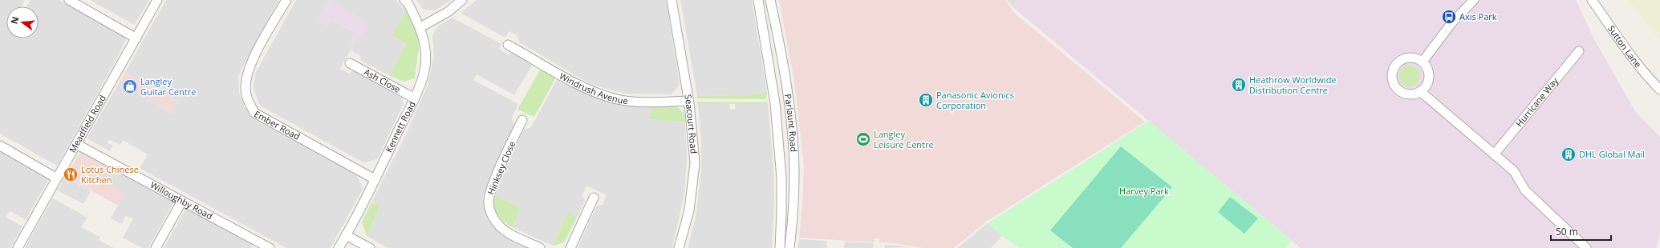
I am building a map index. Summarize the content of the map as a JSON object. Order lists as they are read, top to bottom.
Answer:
{
  "streets": {
    "street": [
      "Sutton Lane",
      "Ash Close",
      "Windrush Avenue",
      "Hurricane Way",
      "Parlaunt Road",
      "Meadfield Road",
      "Seacourt Road",
      "Ember Road",
      "Kennett Road",
      "Hinksey Close",
      "Willoughby Road"
    ]
  },
  "crossings": [
    ["Ash Close", "Kennett Road"],
    ["Windrush Avenue", "Seacourt Road"],
    ["Meadfield Road", "Willoughby Road"],
    ["Ember Road", "Kennett Road"]
  ],
  "parks": ["Harvey Park"],
  "places": {
    "bus stop": ["Axis Park"],
    "building": ["Heathrow Worldwide Distribution Centre", "Panasonic Avionics Corporation", "DHL Global Mail"],
    "shop": ["Langley Guitar Centre"],
    "sports": ["Langley Leisure Centre"],
    "restaurant": ["Lotus Chinese Kitchen"]
  },
  "scale_bar": "50 m",
  "north": "left"
}
